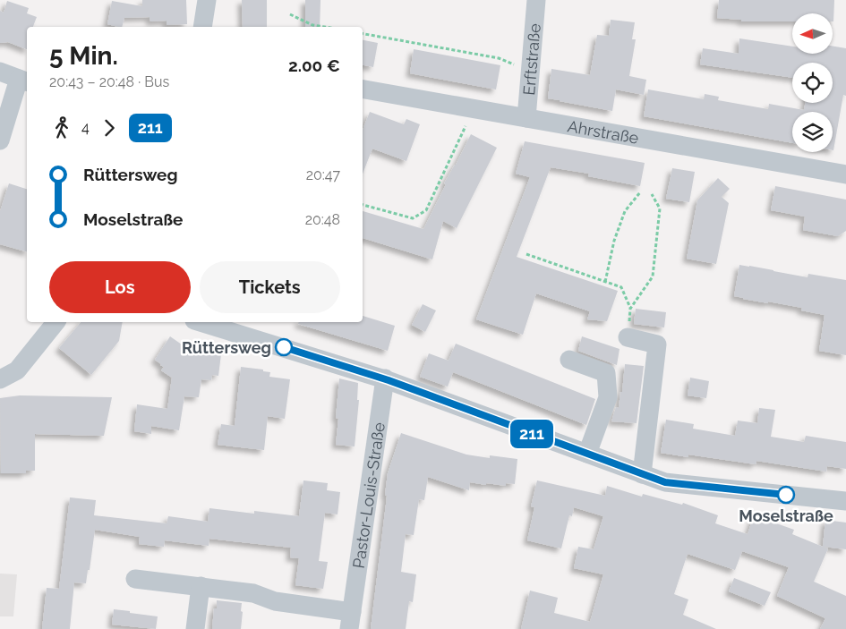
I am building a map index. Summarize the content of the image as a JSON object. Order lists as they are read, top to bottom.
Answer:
{
  "streets": {
    "street": ["Erftstraße", "Ahrstraße", "Pastor-Louis-Straße"]
  },
  "crossings": [
    ["Erftstraße", "Ahrstraße"]
  ],
  "places": ["Rüttersweg", "Moselstraße"],
  "lines": ["bus line 211"],
  "north": "left",
  "page": {
    "on_map": "211",
    "heading": ["5 Min.", "20:43 – 20:48 · Bus", "2.00 €"],
    "legs": ["4", "211"],
    "list": [
      {
        "name": "Rüttersweg",
        "value": "20:47"
      },
      {
        "name": "Moselstraße",
        "value": "20:48"
      }
    ],
    "buttons": ["Los", "Tickets"]
  }
}
